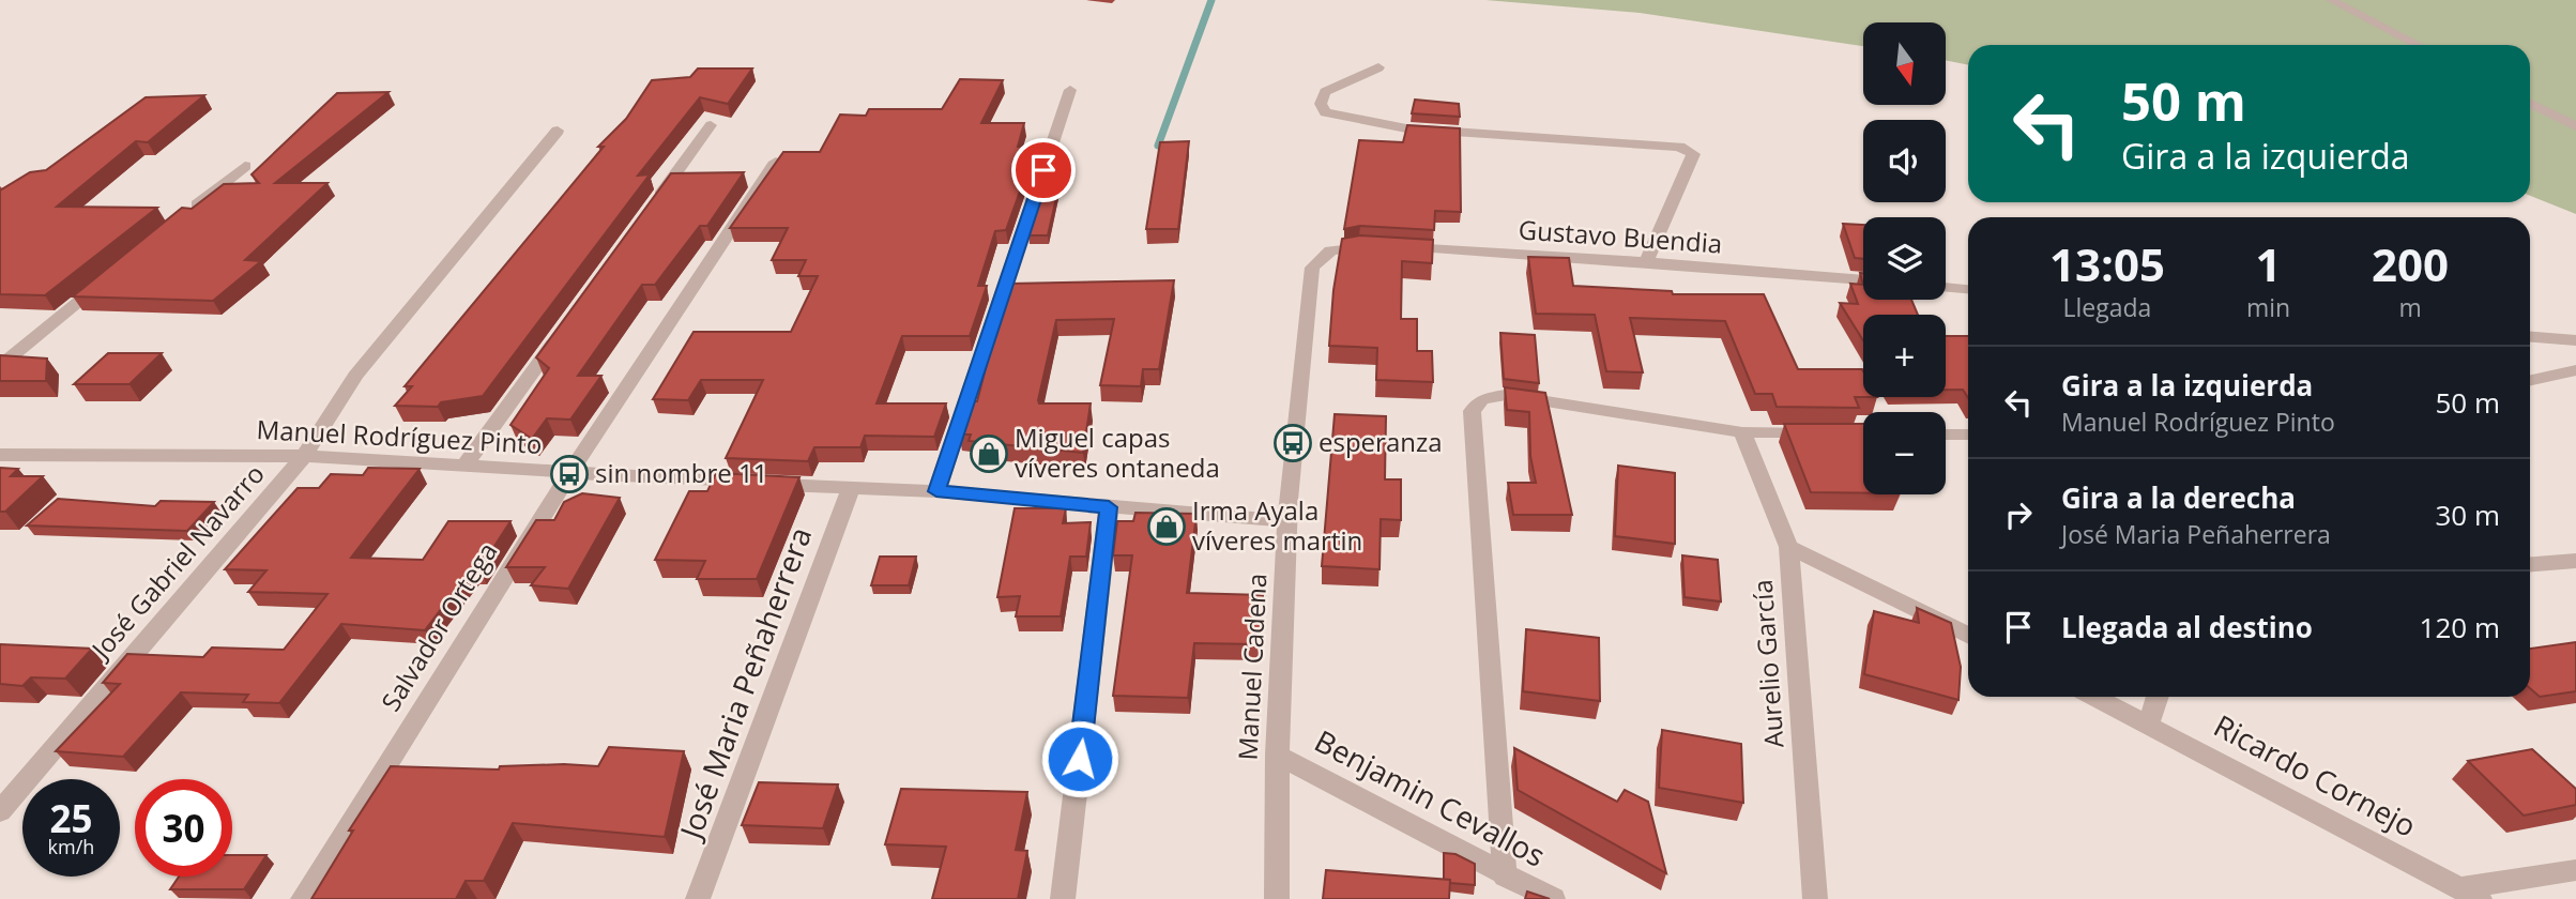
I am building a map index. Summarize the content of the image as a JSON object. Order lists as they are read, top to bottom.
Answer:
{
  "streets": {
    "street": [
      "Gustavo Buendia",
      "Manuel Rodríguez Pinto",
      "José Gabriel Navarro",
      "Salvador Ortega",
      "Aurelio García",
      "Manuel Cadena",
      "José Maria Peñaherrera",
      "Ricardo Cornejo",
      "Benjamin Cevallos"
    ]
  },
  "crossings": [
    ["Gustavo Buendia", "Manuel Cadena"],
    ["Manuel Rodríguez Pinto", "José Gabriel Navarro"],
    ["Manuel Rodríguez Pinto", "Salvador Ortega"],
    ["Manuel Rodríguez Pinto", "Manuel Cadena"],
    ["Manuel Rodríguez Pinto", "José Maria Peñaherrera"],
    ["Manuel Cadena", "Benjamin Cevallos"]
  ],
  "places": {
    "bus stop": ["esperanza", "sin nombre 11"],
    "shop": ["Miguel capas víveres ontaneda", "Irma Ayala víveres martin"]
  },
  "north": "bottom",
  "page": {
    "map_buttons": ["+", "−"],
    "turn": ["50 m", "Gira a la izquierda"],
    "eta": [
      "13:05",
      "Llegada",
      "1",
      "min",
      "200",
      "m"
    ],
    "list": [
      {
        "name": "Gira a la izquierda",
        "note": "Manuel Rodríguez Pinto",
        "value": "50 m"
      },
      {
        "name": "Gira a la derecha",
        "note": "José Maria Peñaherrera",
        "value": "30 m"
      },
      {
        "name": "Llegada al destino",
        "value": "120 m"
      }
    ],
    "speed": "25 km/h",
    "limit": "30"
  }
}
